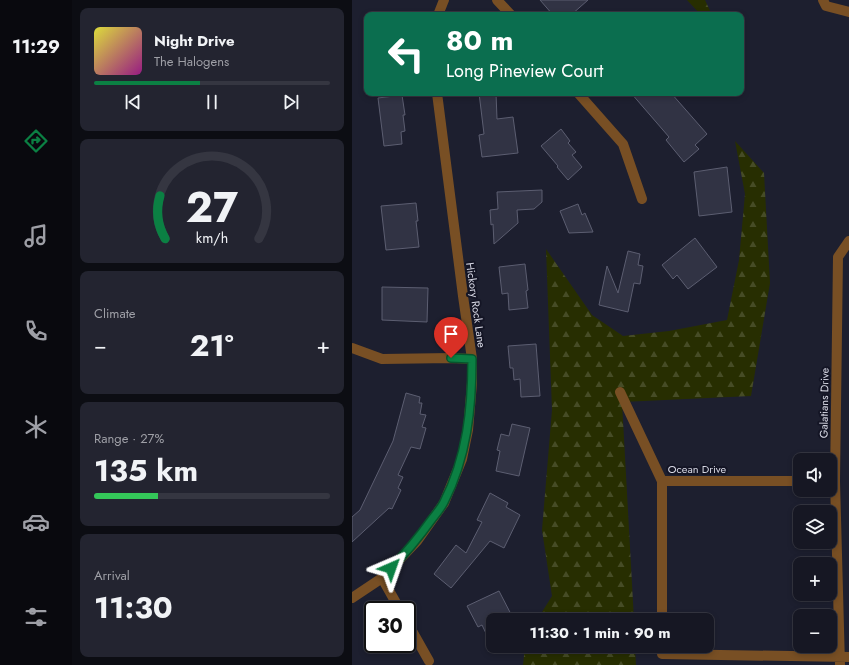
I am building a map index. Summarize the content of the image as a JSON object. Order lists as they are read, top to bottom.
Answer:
{
  "streets": {
    "street": ["Hickory Rock Lane", "Galatians Drive", "Ocean Drive"]
  },
  "page": {
    "tabs": "11:29",
    "turn": ["80 m", "Long Pineview Court"],
    "song": ["Night Drive", "The Halogens"],
    "tile": [
      "Climate",
      ["Range · 27%", "135 km"],
      ["Arrival", "11:30"]
    ],
    "heat": ["−", "21°", "+"],
    "map_buttons": ["+", "−"],
    "limit": "30",
    "trip": "11:30 · 1 min · 90 m",
    "gauge": ["27", "km/h"]
  }
}
